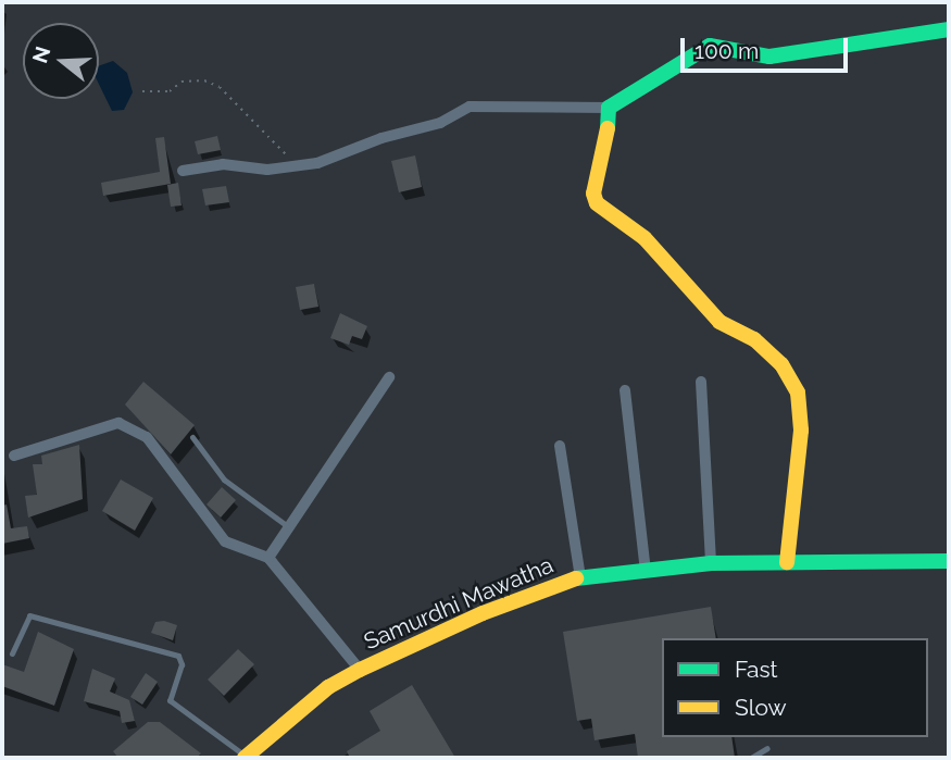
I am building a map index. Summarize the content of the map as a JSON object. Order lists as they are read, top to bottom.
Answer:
{
  "streets": {
    "street": ["Samurdhi Mawatha"]
  },
  "legend": ["Fast", "Slow"],
  "scale_bar": "100 m",
  "north": "left"
}
